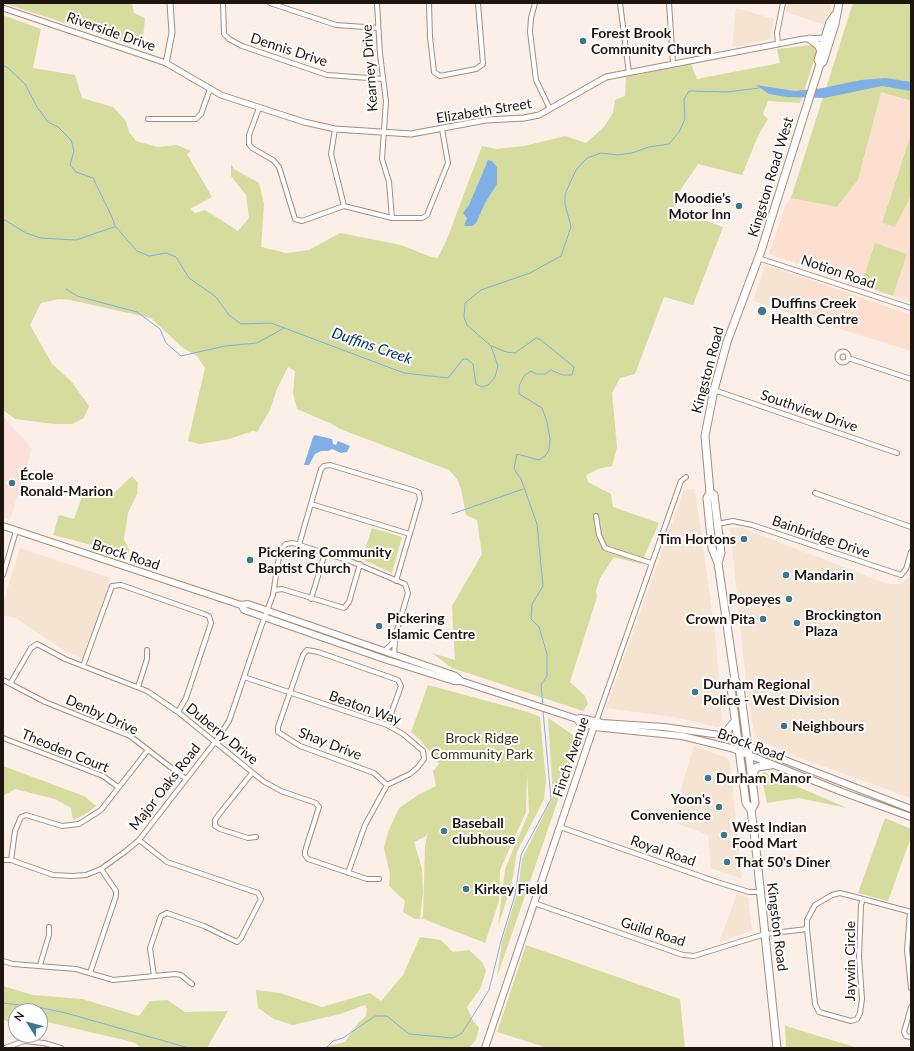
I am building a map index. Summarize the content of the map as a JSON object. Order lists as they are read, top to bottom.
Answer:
{
  "streets": {
    "main road": [
      "Kingston Road West",
      "Kingston Road",
      "Brock Road",
      "Finch Avenue"
    ],
    "street": [
      "Riverside Drive",
      "Dennis Drive",
      "Kearney Drive",
      "Elizabeth Street",
      "Notion Road",
      "Southview Drive",
      "Bainbridge Drive",
      "Beaton Way",
      "Denby Drive",
      "Duberry Drive",
      "Shay Drive",
      "Theoden Court",
      "Major Oaks Road",
      "Royal Road",
      "Guild Road",
      "Jaywin Circle"
    ]
  },
  "crossings": [
    ["Riverside Drive", "Elizabeth Street"],
    ["Dennis Drive", "Kearney Drive"],
    ["Kearney Drive", "Elizabeth Street"],
    ["Kingston Road West", "Notion Road"],
    ["Kingston Road West", "Kingston Road"],
    ["Notion Road", "Kingston Road"],
    ["Kingston Road", "Southview Drive"],
    ["Kingston Road", "Bainbridge Drive"],
    ["Kingston Road", "Brock Road"],
    ["Kingston Road", "Royal Road"],
    ["Kingston Road", "Guild Road"],
    ["Brock Road", "Finch Avenue"],
    ["Brock Road", "Major Oaks Road"],
    ["Beaton Way", "Shay Drive"],
    ["Beaton Way", "Major Oaks Road"],
    ["Denby Drive", "Duberry Drive"],
    ["Denby Drive", "Major Oaks Road"],
    ["Duberry Drive", "Major Oaks Road"],
    ["Finch Avenue", "Royal Road"],
    ["Finch Avenue", "Guild Road"],
    ["Guild Road", "Jaywin Circle"]
  ],
  "water": ["Duffins Creek"],
  "parks": ["Brock Ridge Community Park"],
  "places": [
    "Forest Brook Community Church",
    "Moodie’s Motor Inn",
    "Duffins Creek Health Centre",
    "École Ronald-Marion",
    "Tim Hortons",
    "Pickering Community Baptist Church",
    "Mandarin",
    "Popeyes",
    "Crown Pita",
    "Brockington Plaza",
    "Pickering Islamic Centre",
    "Durham Regional Police - West Division",
    "Neighbours",
    "Durham Manor",
    "Yoon's Convenience",
    "Baseball clubhouse",
    "West Indian Food Mart",
    "That 50's Diner",
    "Kirkey Field"
  ],
  "north": "top left"
}
